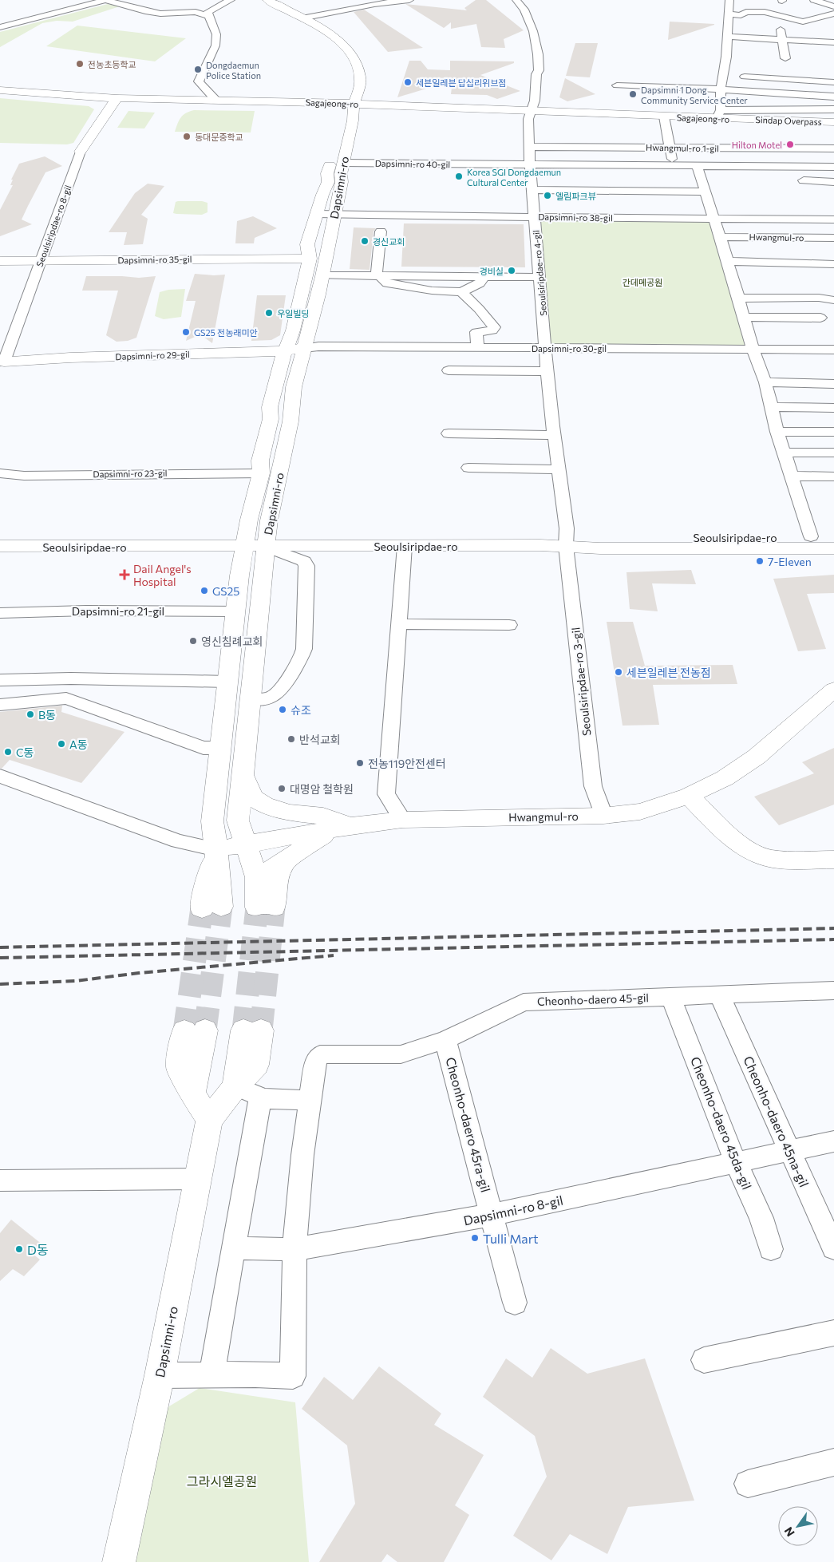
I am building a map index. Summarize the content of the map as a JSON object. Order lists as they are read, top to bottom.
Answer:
{
  "streets": {
    "main road": [
      "Sagajeong-ro",
      "Sindap Overpass",
      "Dapsimni-ro",
      "Seoulsiripdae-ro 8-gil",
      "Hwangmul-ro",
      "Dapsimni-ro 35-gil",
      "Dapsimni-ro 29-gil",
      "Seoulsiripdae-ro"
    ],
    "street": [
      "Hwangmul-ro 1-gil",
      "Dapsimni-ro 40-gil",
      "Dapsimni-ro 38-gil",
      "Seoulsiripdae-ro 4-gil",
      "Dapsimni-ro 30-gil",
      "Dapsimni-ro 23-gil",
      "Dapsimni-ro 21-gil",
      "Seoulsiripdae-ro 3-gil",
      "Cheonho-daero 45-gil",
      "Cheonho-daero 45na-gil",
      "Cheonho-daero 45da-gil",
      "Cheonho-daero 45ra-gil",
      "Dapsimni-ro 8-gil"
    ]
  },
  "crossings": [
    ["Sagajeong-ro", "Sindap Overpass"],
    ["Sagajeong-ro", "Hwangmul-ro 1-gil"],
    ["Sagajeong-ro", "Dapsimni-ro"],
    ["Sagajeong-ro", "Seoulsiripdae-ro 8-gil"],
    ["Sagajeong-ro", "Seoulsiripdae-ro 4-gil"],
    ["Hwangmul-ro 1-gil", "Seoulsiripdae-ro 4-gil"],
    ["Dapsimni-ro 40-gil", "Dapsimni-ro"],
    ["Dapsimni-ro 40-gil", "Seoulsiripdae-ro 4-gil"],
    ["Dapsimni-ro", "Dapsimni-ro 38-gil"],
    ["Dapsimni-ro", "Hwangmul-ro"],
    ["Dapsimni-ro", "Dapsimni-ro 35-gil"],
    ["Dapsimni-ro", "Dapsimni-ro 30-gil"],
    ["Dapsimni-ro", "Dapsimni-ro 29-gil"],
    ["Dapsimni-ro", "Dapsimni-ro 23-gil"],
    ["Dapsimni-ro", "Seoulsiripdae-ro"],
    ["Dapsimni-ro", "Dapsimni-ro 21-gil"],
    ["Dapsimni-ro 38-gil", "Seoulsiripdae-ro 4-gil"],
    ["Seoulsiripdae-ro 8-gil", "Dapsimni-ro 35-gil"],
    ["Seoulsiripdae-ro 8-gil", "Dapsimni-ro 29-gil"],
    ["Hwangmul-ro", "Seoulsiripdae-ro 3-gil"],
    ["Seoulsiripdae-ro 4-gil", "Dapsimni-ro 30-gil"],
    ["Seoulsiripdae-ro 4-gil", "Seoulsiripdae-ro"],
    ["Seoulsiripdae-ro 4-gil", "Seoulsiripdae-ro 3-gil"],
    ["Dapsimni-ro 30-gil", "Dapsimni-ro 29-gil"],
    ["Seoulsiripdae-ro", "Seoulsiripdae-ro 3-gil"],
    ["Cheonho-daero 45-gil", "Cheonho-daero 45na-gil"],
    ["Cheonho-daero 45-gil", "Cheonho-daero 45da-gil"],
    ["Cheonho-daero 45-gil", "Cheonho-daero 45ra-gil"],
    ["Cheonho-daero 45na-gil", "Dapsimni-ro 8-gil"],
    ["Cheonho-daero 45da-gil", "Dapsimni-ro 8-gil"],
    ["Cheonho-daero 45ra-gil", "Dapsimni-ro 8-gil"]
  ],
  "parks": ["간데메공원", "그라시엘공원"],
  "places": {
    "other": [
      "전농초등학교",
      "Dongdaemun Police Station",
      "세븐일레븐 답십리위브점",
      "Dapsimni 1 Dong Community Service Center",
      "동대문중학교",
      "Hilton Motel",
      "Korea SGI Dongdaemun Cultural Center",
      "엘림파크뷰",
      "경신교회",
      "경비실",
      "우일빌딩",
      "GS25 전농래미안",
      "7-Eleven",
      "GS25",
      "영신침례교회",
      "세븐일레븐 전농점",
      "슈조",
      "B동",
      "반석교회",
      "A동",
      "C동",
      "전농119안전센터",
      "대명암 철학원",
      "Tulli Mart",
      "D동"
    ],
    "health": ["Dail Angel's Hospital"]
  },
  "north": "bottom left"
}
